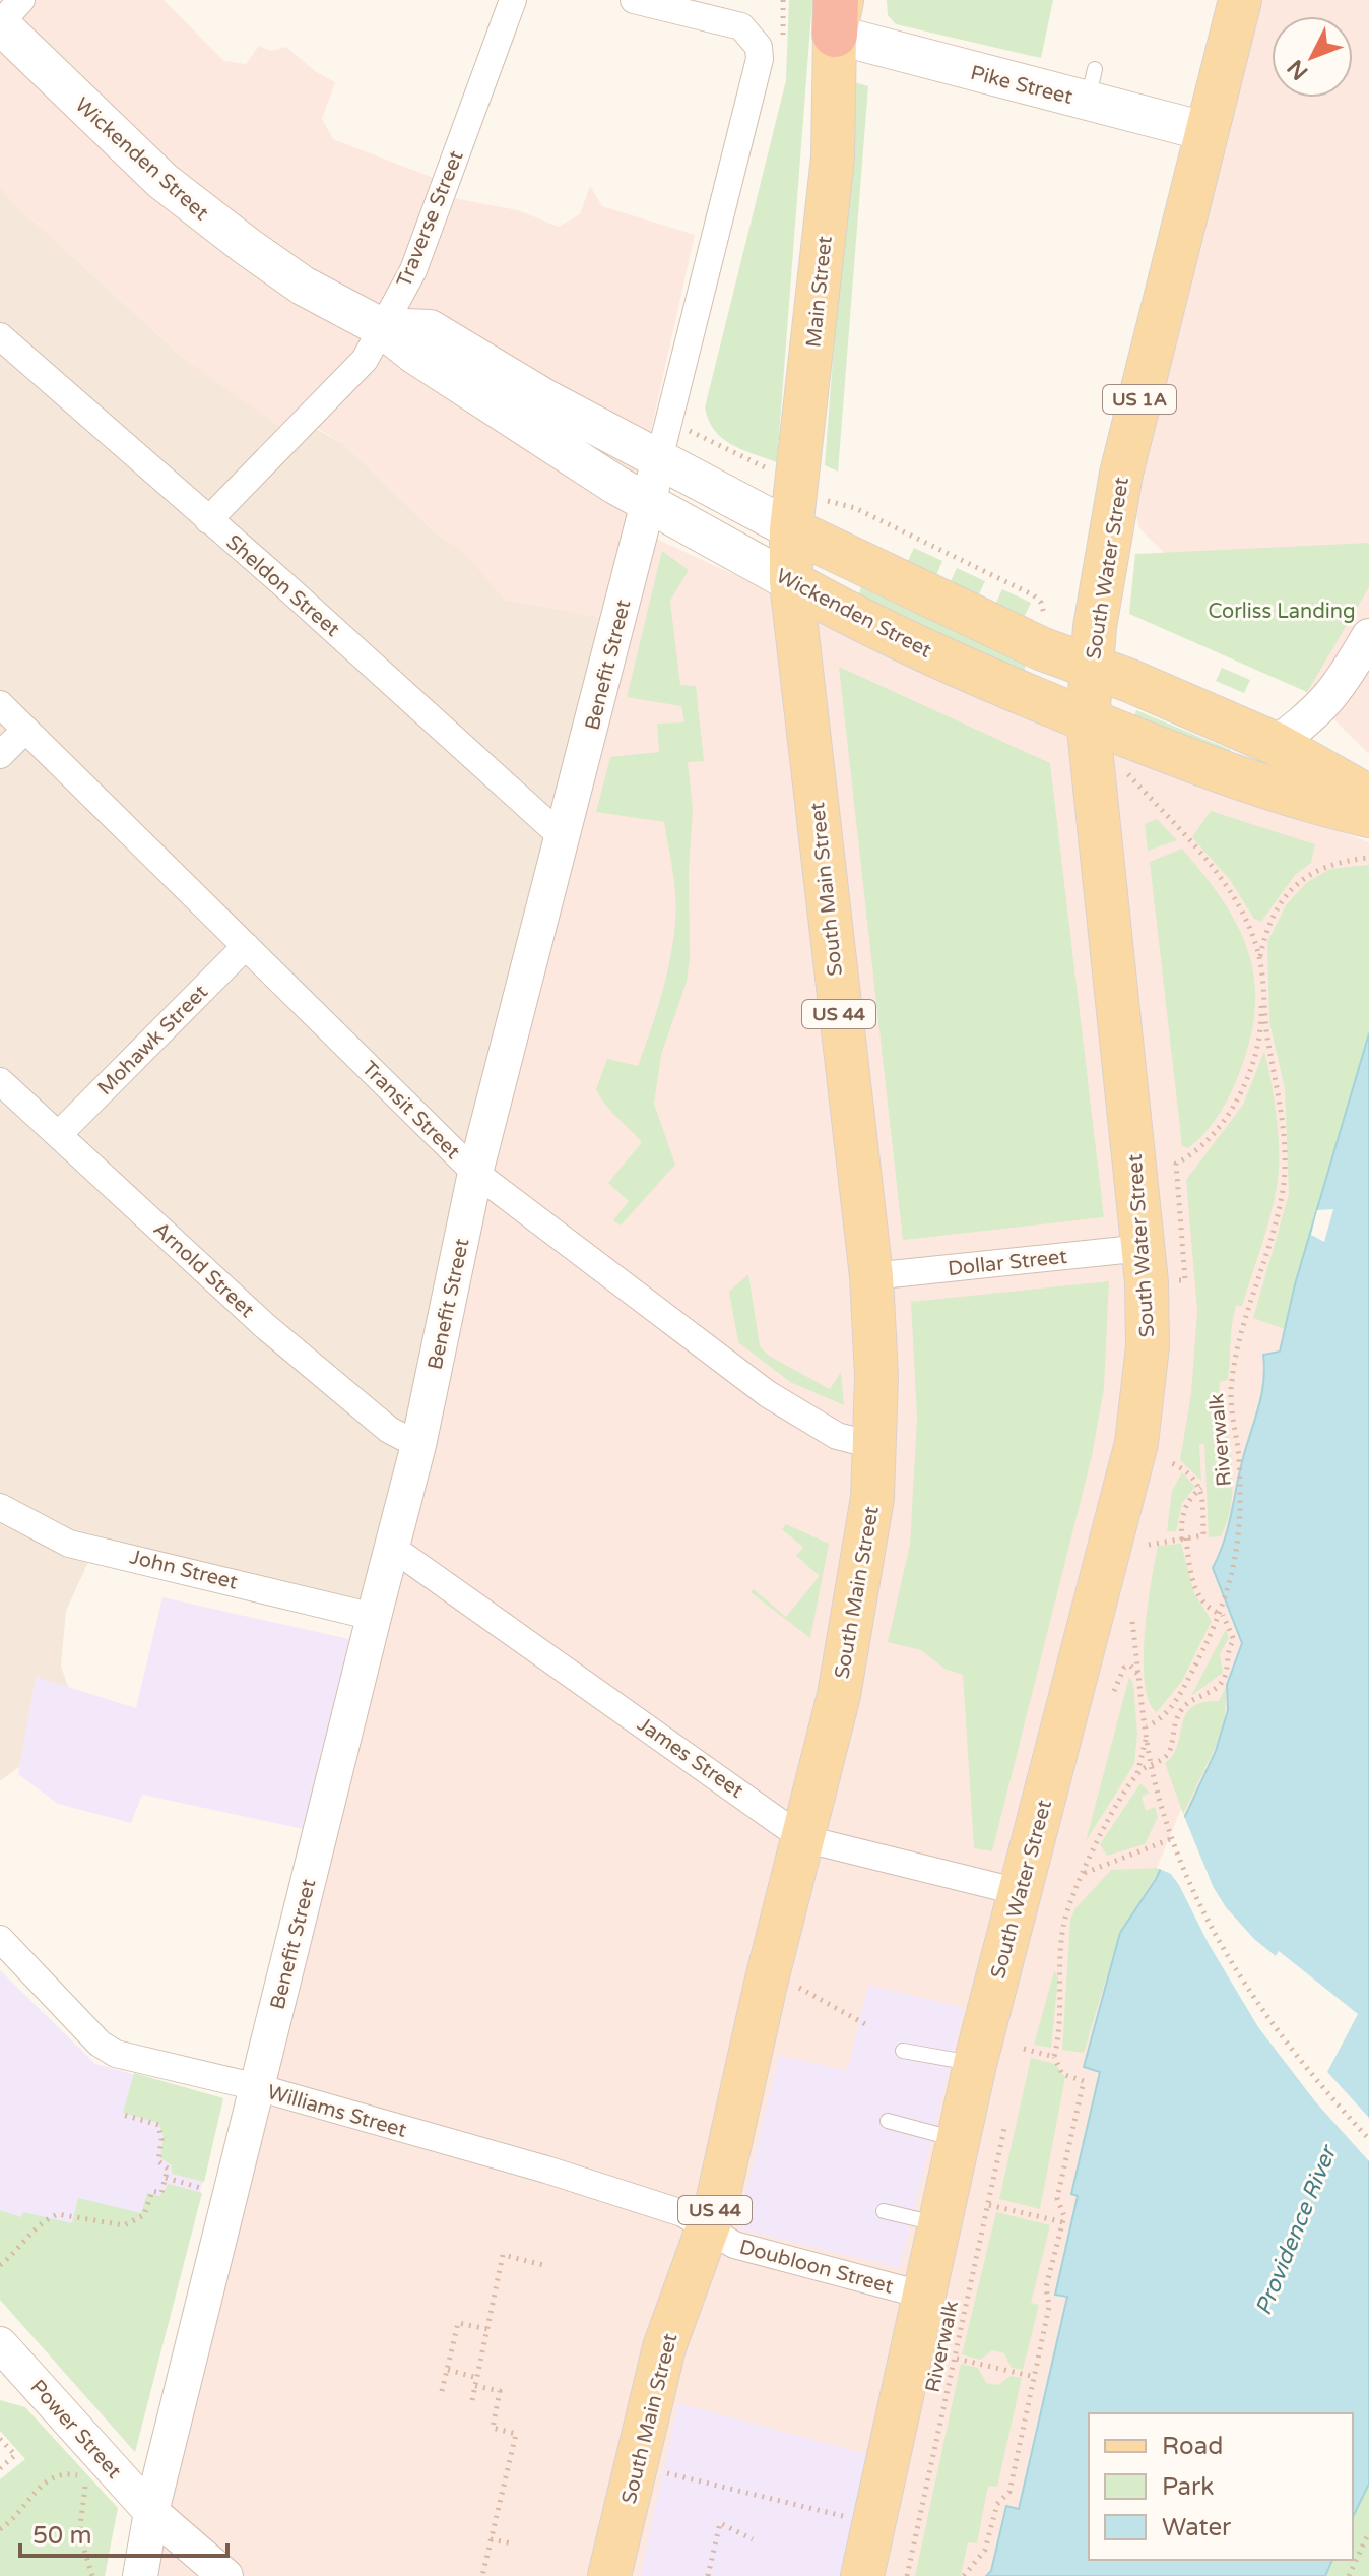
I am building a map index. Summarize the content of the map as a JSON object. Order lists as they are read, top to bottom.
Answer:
{
  "streets": {
    "main road": [
      "Pike Street",
      "Wickenden Street",
      "Main Street",
      "US 1A",
      "South Water Street",
      "South Main Street",
      "US 44"
    ],
    "street": [
      "Traverse Street",
      "Sheldon Street",
      "Benefit Street",
      "Mohawk Street",
      "Transit Street",
      "Dollar Street",
      "Arnold Street",
      "John Street",
      "James Street",
      "Williams Street",
      "Doubloon Street",
      "Power Street"
    ],
    "path": ["Riverwalk"]
  },
  "crossings": [
    ["Pike Street", "Main Street"],
    ["Pike Street", "South Water Street"],
    ["Wickenden Street", "Traverse Street"],
    ["Wickenden Street", "Main Street"],
    ["Wickenden Street", "South Water Street"],
    ["Wickenden Street", "Benefit Street"],
    ["Wickenden Street", "South Main Street"],
    ["Traverse Street", "Sheldon Street"],
    ["Main Street", "South Main Street"],
    ["South Water Street", "Dollar Street"],
    ["South Water Street", "James Street"],
    ["South Water Street", "Doubloon Street"],
    ["Sheldon Street", "Benefit Street"],
    ["Benefit Street", "Transit Street"],
    ["Benefit Street", "Arnold Street"],
    ["Benefit Street", "John Street"],
    ["Benefit Street", "James Street"],
    ["Benefit Street", "Williams Street"],
    ["Benefit Street", "Power Street"],
    ["South Main Street", "Transit Street"],
    ["South Main Street", "Dollar Street"],
    ["South Main Street", "James Street"],
    ["South Main Street", "Williams Street"],
    ["South Main Street", "Doubloon Street"],
    ["Mohawk Street", "Transit Street"],
    ["Mohawk Street", "Arnold Street"],
    ["Williams Street", "Doubloon Street"]
  ],
  "water": ["Providence River"],
  "parks": ["Corliss Landing"],
  "legend": ["Road", "Park", "Water"],
  "scale_bar": "50 m",
  "north": "bottom left"
}
